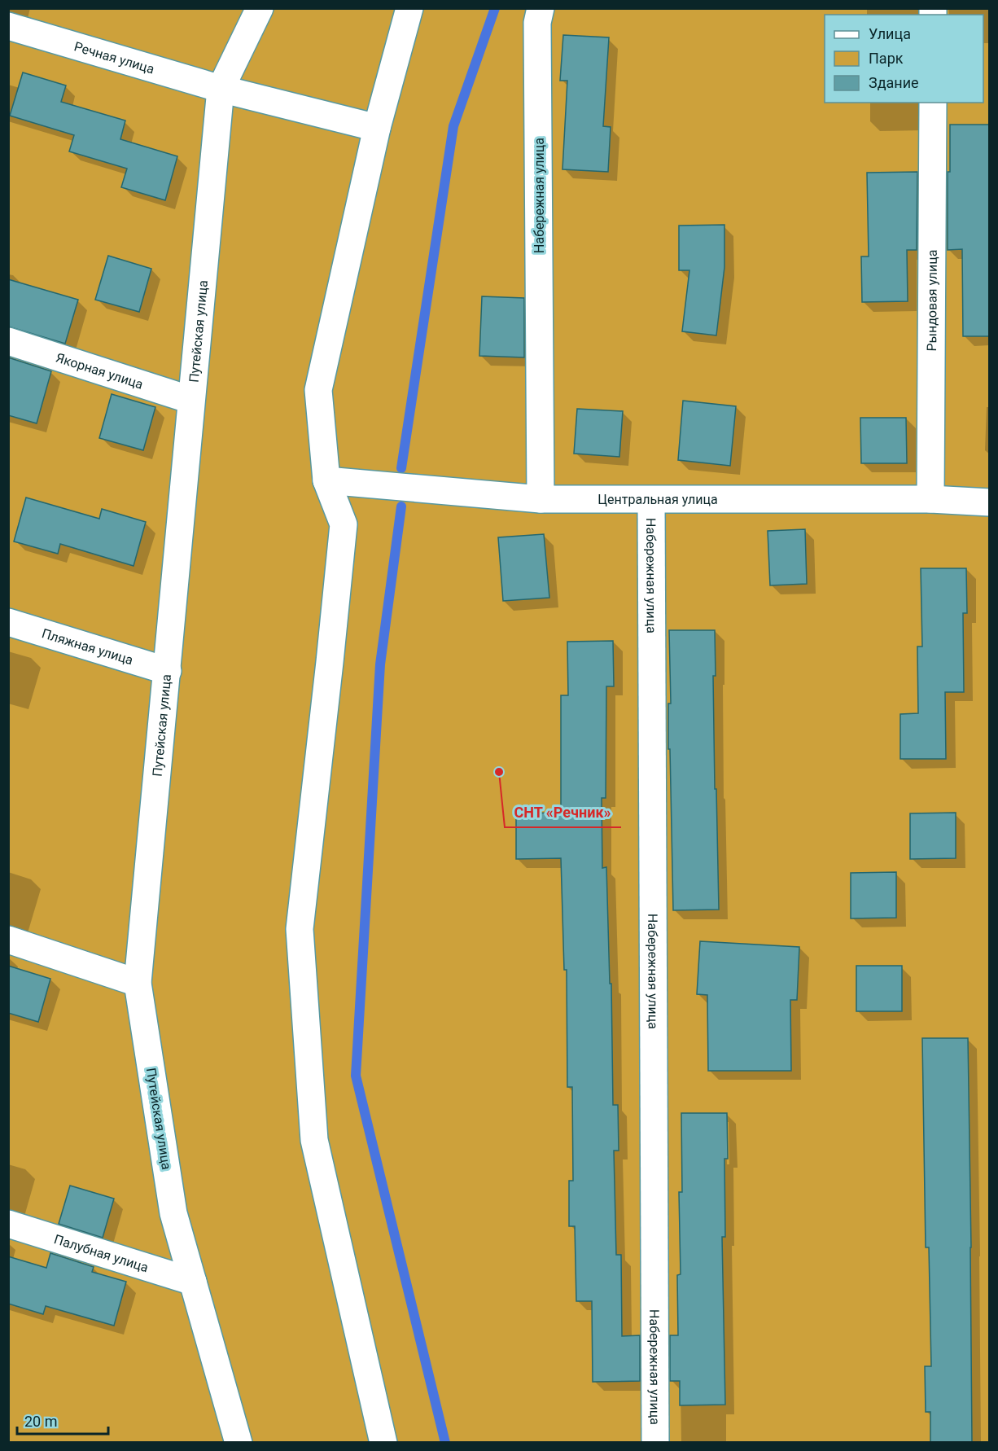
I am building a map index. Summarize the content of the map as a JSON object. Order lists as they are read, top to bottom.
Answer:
{
  "streets": {
    "street": [
      "Речная улица",
      "Набережная улица",
      "Рындовая улица",
      "Путейская улица",
      "Якорная улица",
      "Центральная улица",
      "Пляжная улица",
      "Палубная улица"
    ]
  },
  "crossings": [
    ["Речная улица", "Путейская улица"],
    ["Набережная улица", "Центральная улица"],
    ["Рындовая улица", "Центральная улица"],
    ["Путейская улица", "Якорная улица"],
    ["Путейская улица", "Пляжная улица"],
    ["Путейская улица", "Палубная улица"]
  ],
  "places": ["СНТ «Речник»"],
  "legend": ["Улица", "Парк", "Здание"],
  "scale_bar": "20 m"
}
